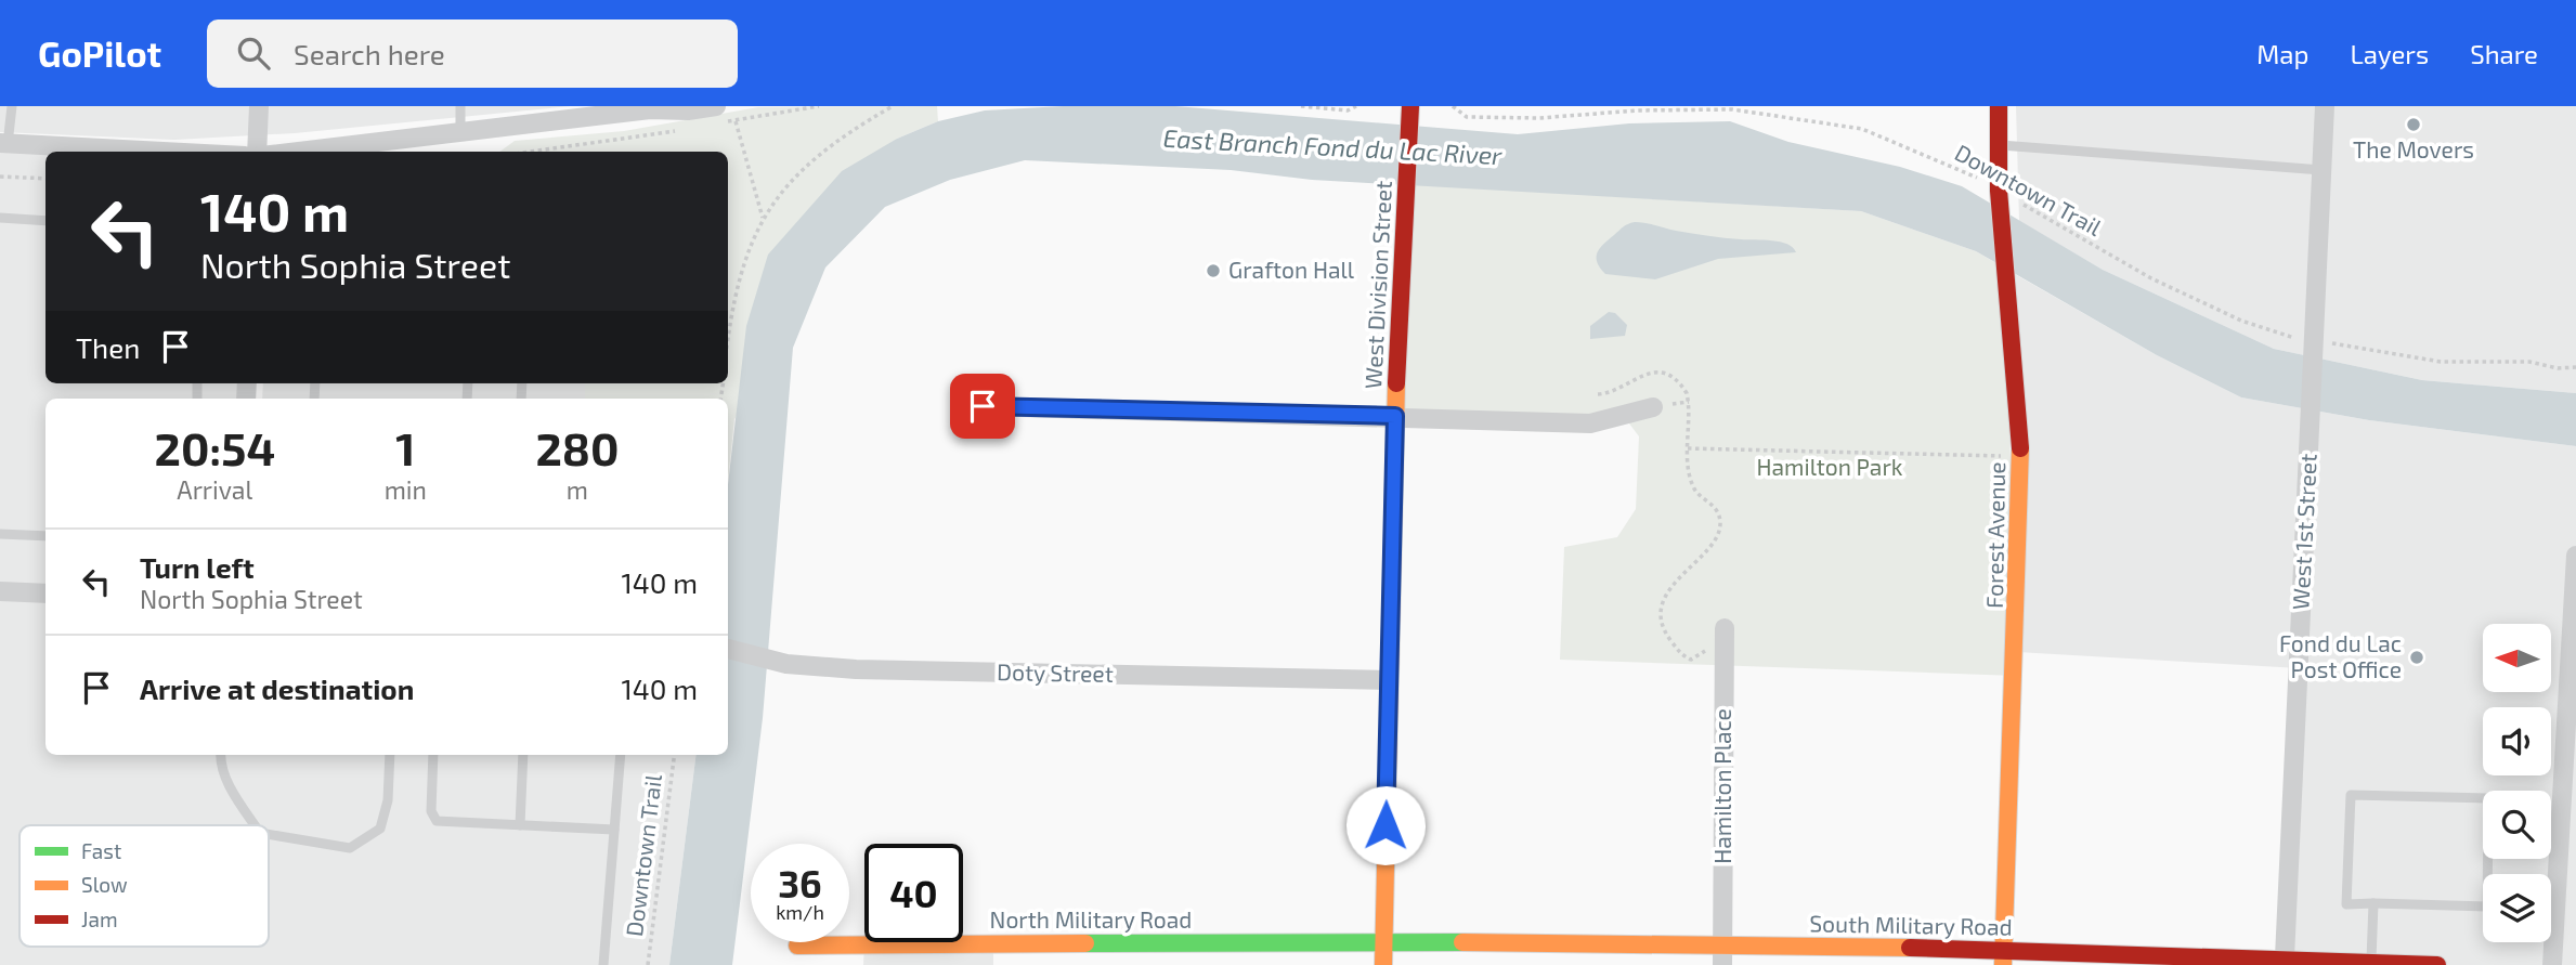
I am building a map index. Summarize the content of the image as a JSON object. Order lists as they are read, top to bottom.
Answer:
{
  "streets": {
    "street": [
      "West Division Street",
      "West 1st Street",
      "Forest Avenue",
      "Doty Street",
      "Hamilton Place",
      "North Military Road",
      "South Military Road"
    ],
    "path": ["Downtown Trail"]
  },
  "crossings": [
    ["Downtown Trail", "West 1st Street"],
    ["Downtown Trail", "Forest Avenue"],
    ["West Division Street", "Doty Street"],
    ["West Division Street", "North Military Road"],
    ["West Division Street", "South Military Road"],
    ["West 1st Street", "South Military Road"],
    ["Forest Avenue", "South Military Road"],
    ["Hamilton Place", "South Military Road"],
    ["North Military Road", "South Military Road"]
  ],
  "water": ["East Branch Fond du Lac River"],
  "parks": ["Hamilton Park"],
  "places": ["The Movers", "Grafton Hall", "Fond du Lac Post Office"],
  "legend": ["Fast", "Slow", "Jam"],
  "north": "left",
  "page": {
    "header": "GoPilot",
    "search": "Search here",
    "nav": ["Map", "Layers", "Share"],
    "turn": ["140 m", "North Sophia Street"],
    "then": "Then",
    "eta": [
      "20:54",
      "Arrival",
      "1",
      "min",
      "280",
      "m"
    ],
    "list": [
      {
        "name": "Turn left",
        "note": "North Sophia Street",
        "value": "140 m"
      },
      {
        "name": "Arrive at destination",
        "value": "140 m"
      }
    ],
    "speed": "36 km/h",
    "limit": "40"
  }
}
